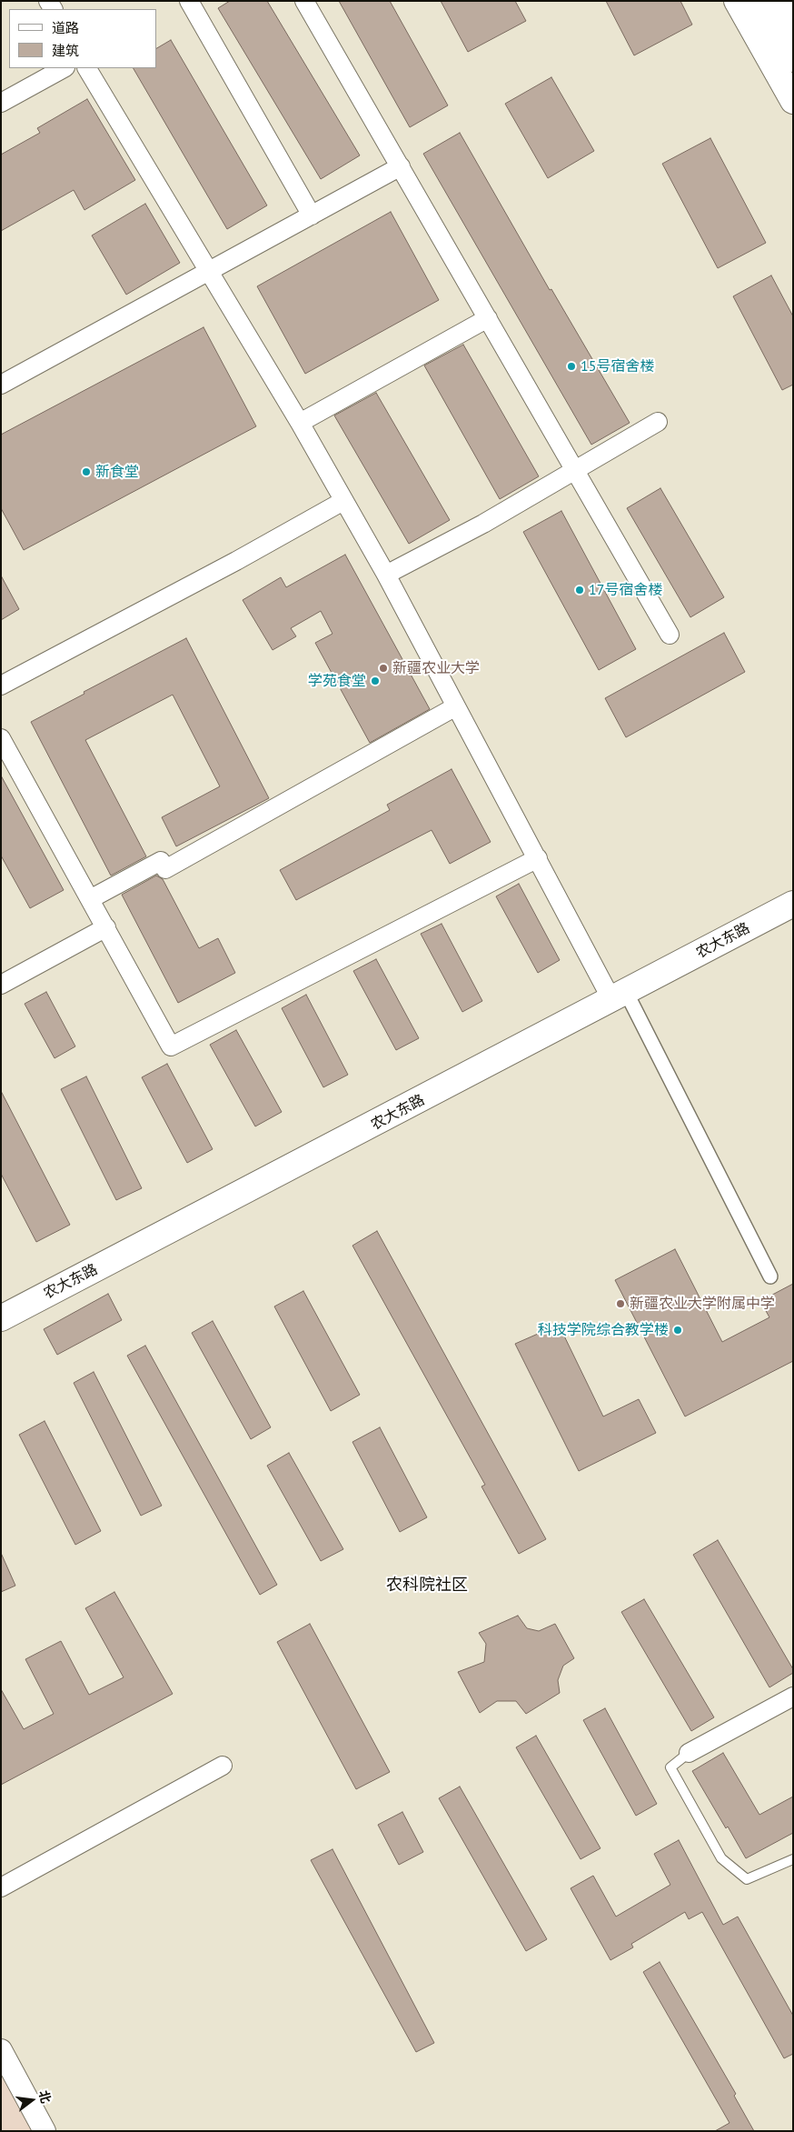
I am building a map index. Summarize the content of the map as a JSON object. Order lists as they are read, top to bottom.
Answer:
{
  "streets": {
    "main road": ["农大东路"]
  },
  "districts": ["农科院社区"],
  "places": [
    "15号宿舍楼",
    "新食堂",
    "17号宿舍楼",
    "新疆农业大学",
    "学苑食堂",
    "新疆农业大学附属中学",
    "科技学院综合教学楼"
  ],
  "legend": ["道路", "建筑"],
  "north": "right"
}
